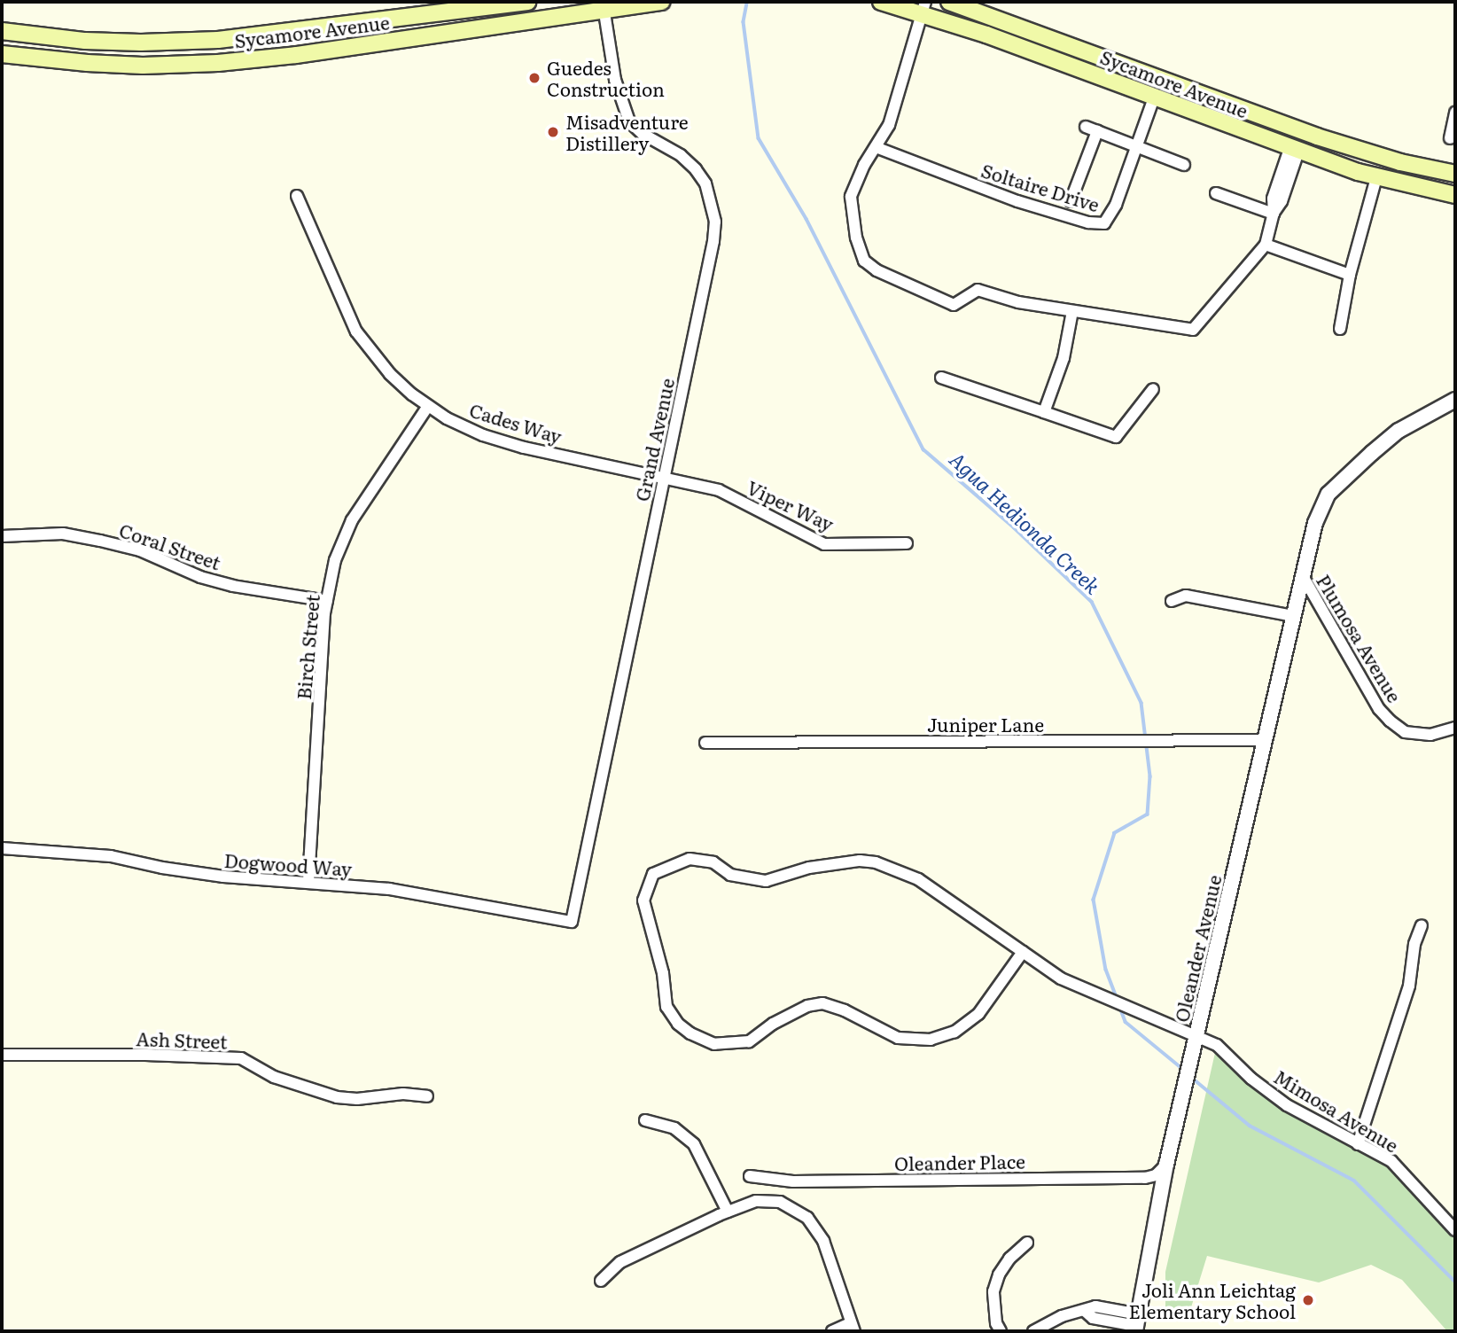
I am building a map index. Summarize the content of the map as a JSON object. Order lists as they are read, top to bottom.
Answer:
{
  "streets": {
    "main road": ["Sycamore Avenue"],
    "street": [
      "Soltaire Drive",
      "Cades Way",
      "Grand Avenue",
      "Viper Way",
      "Coral Street",
      "Plumosa Avenue",
      "Birch Street",
      "Juniper Lane",
      "Dogwood Way",
      "Oleander Avenue",
      "Ash Street",
      "Mimosa Avenue",
      "Oleander Place"
    ]
  },
  "crossings": [
    ["Sycamore Avenue", "Soltaire Drive"],
    ["Sycamore Avenue", "Grand Avenue"],
    ["Cades Way", "Grand Avenue"],
    ["Cades Way", "Viper Way"],
    ["Cades Way", "Birch Street"],
    ["Grand Avenue", "Viper Way"],
    ["Grand Avenue", "Dogwood Way"],
    ["Coral Street", "Birch Street"],
    ["Plumosa Avenue", "Oleander Avenue"],
    ["Birch Street", "Dogwood Way"],
    ["Juniper Lane", "Oleander Avenue"],
    ["Oleander Avenue", "Mimosa Avenue"],
    ["Oleander Avenue", "Oleander Place"]
  ],
  "water": ["Agua Hedionda Creek"],
  "places": ["Guedes Construction", "Misadventure Distillery", "Joli Ann Leichtag Elementary School"]
}
